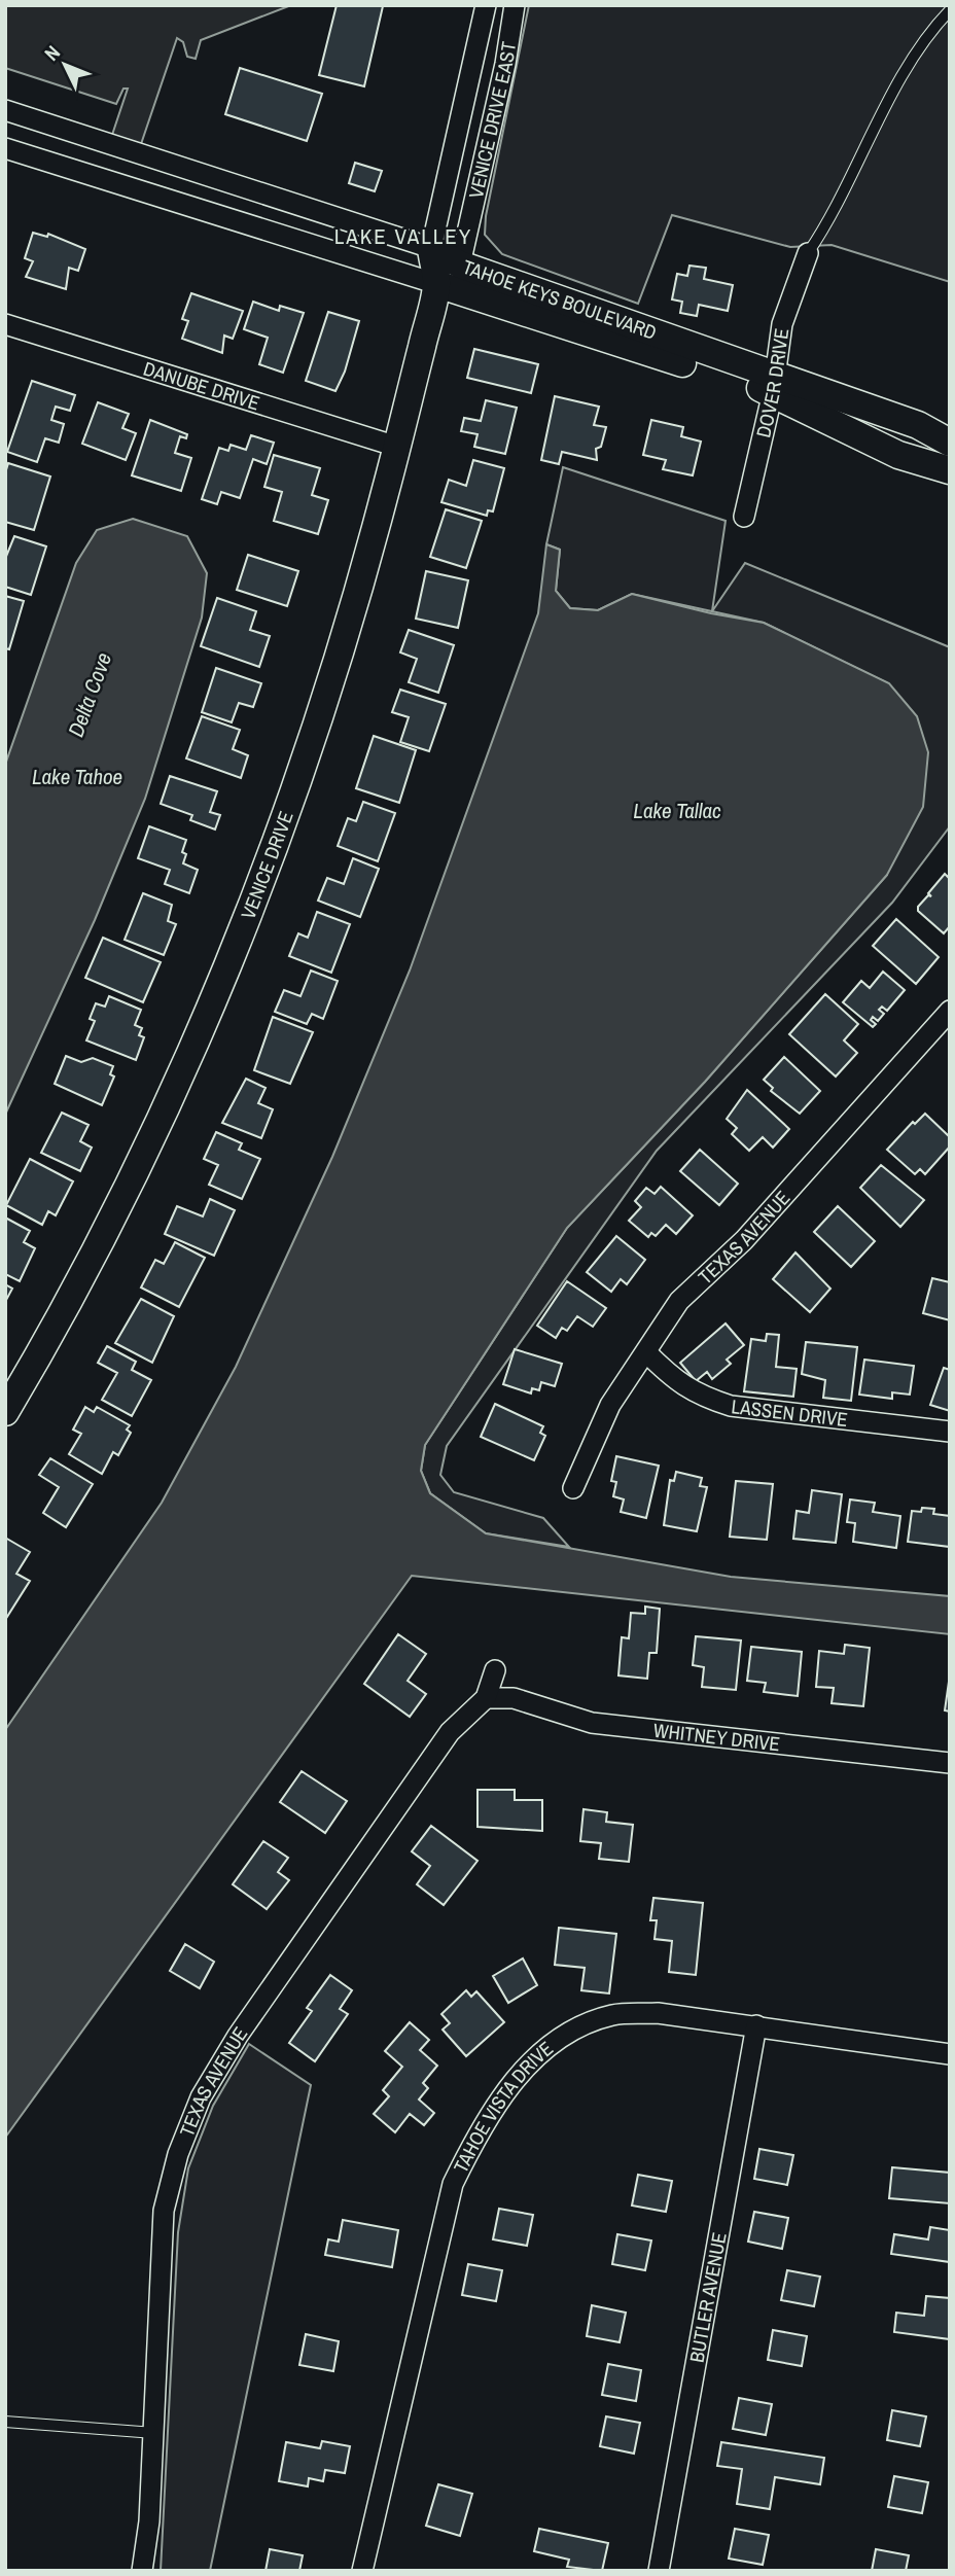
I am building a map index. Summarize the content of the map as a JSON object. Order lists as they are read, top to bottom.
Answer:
{
  "streets": {
    "street": [
      "VENICE DRIVE EAST",
      "TAHOE KEYS BOULEVARD",
      "DOVER DRIVE",
      "DANUBE DRIVE",
      "VENICE DRIVE",
      "TEXAS AVENUE",
      "LASSEN DRIVE",
      "WHITNEY DRIVE",
      "TAHOE VISTA DRIVE",
      "BUTLER AVENUE"
    ]
  },
  "crossings": [
    ["VENICE DRIVE EAST", "TAHOE KEYS BOULEVARD"],
    ["VENICE DRIVE EAST", "VENICE DRIVE"],
    ["TAHOE KEYS BOULEVARD", "DOVER DRIVE"],
    ["TAHOE KEYS BOULEVARD", "VENICE DRIVE"],
    ["DANUBE DRIVE", "VENICE DRIVE"],
    ["TEXAS AVENUE", "LASSEN DRIVE"],
    ["TEXAS AVENUE", "WHITNEY DRIVE"],
    ["TAHOE VISTA DRIVE", "BUTLER AVENUE"]
  ],
  "districts": ["LAKE VALLEY"],
  "water": ["Delta Cove", "Lake Tahoe", "Lake Tallac"],
  "north": "top left"
}
